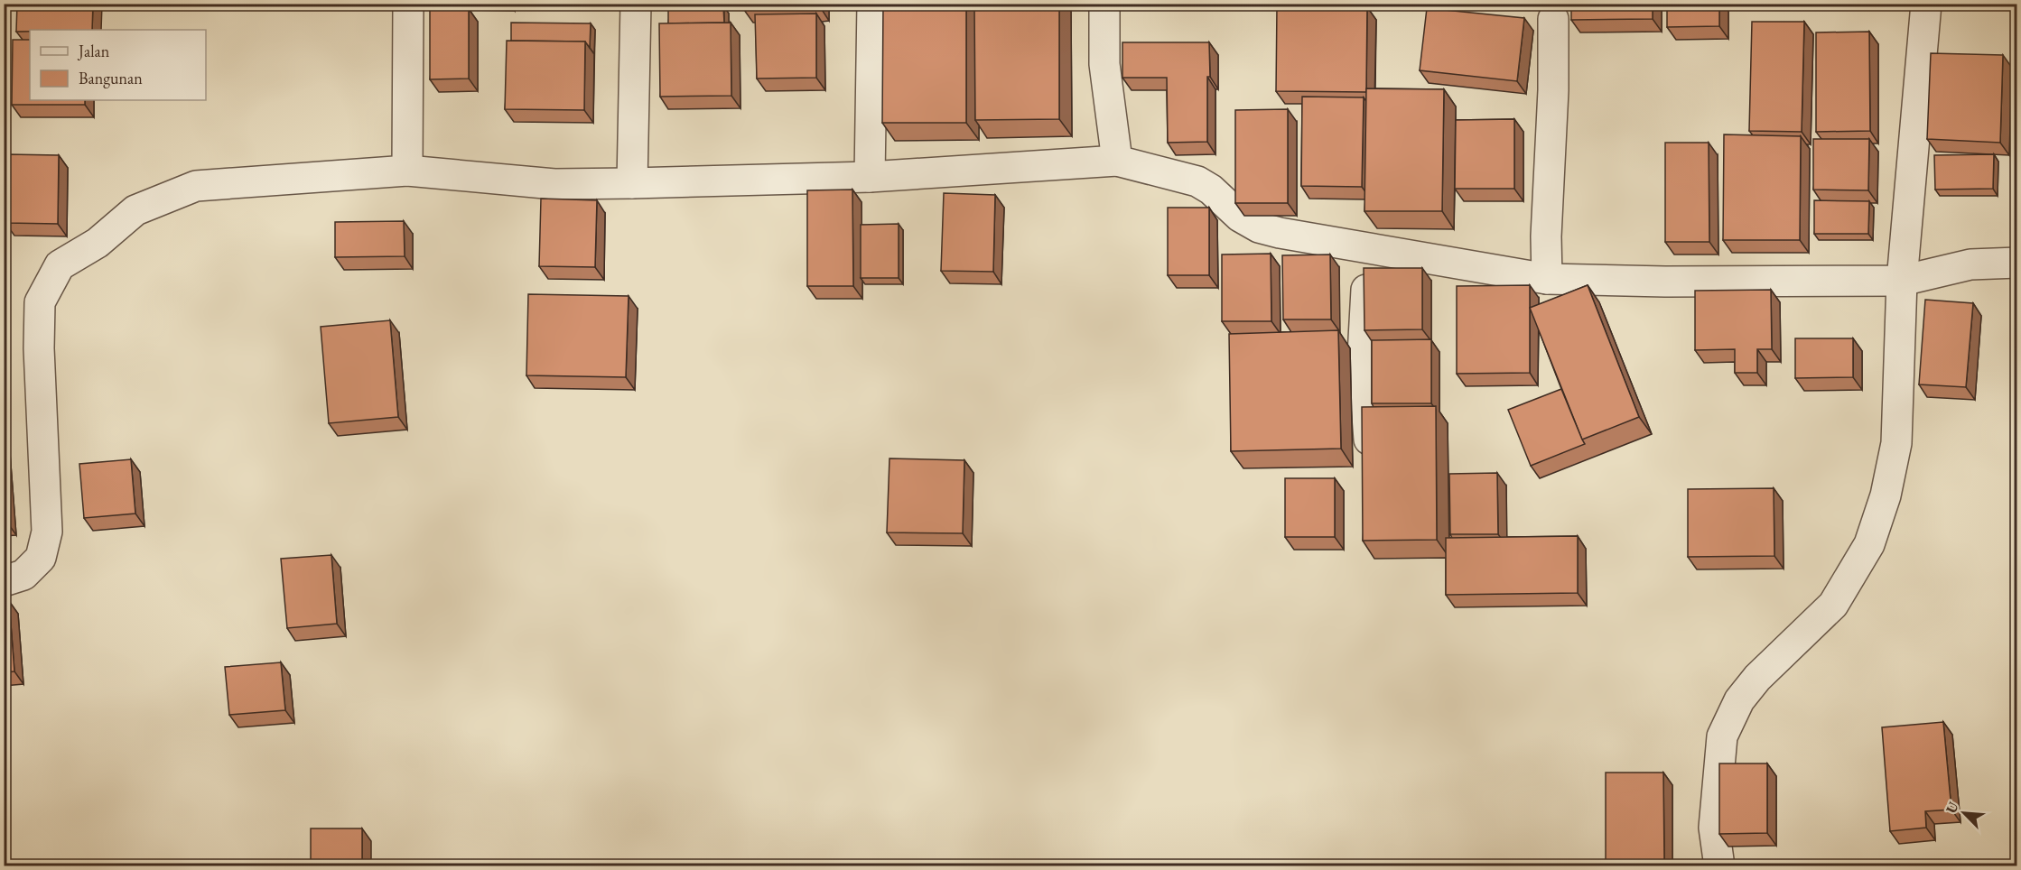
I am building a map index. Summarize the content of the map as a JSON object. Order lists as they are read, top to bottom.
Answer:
{
  "legend": ["Jalan", "Bangunan"],
  "north": "top left"
}
